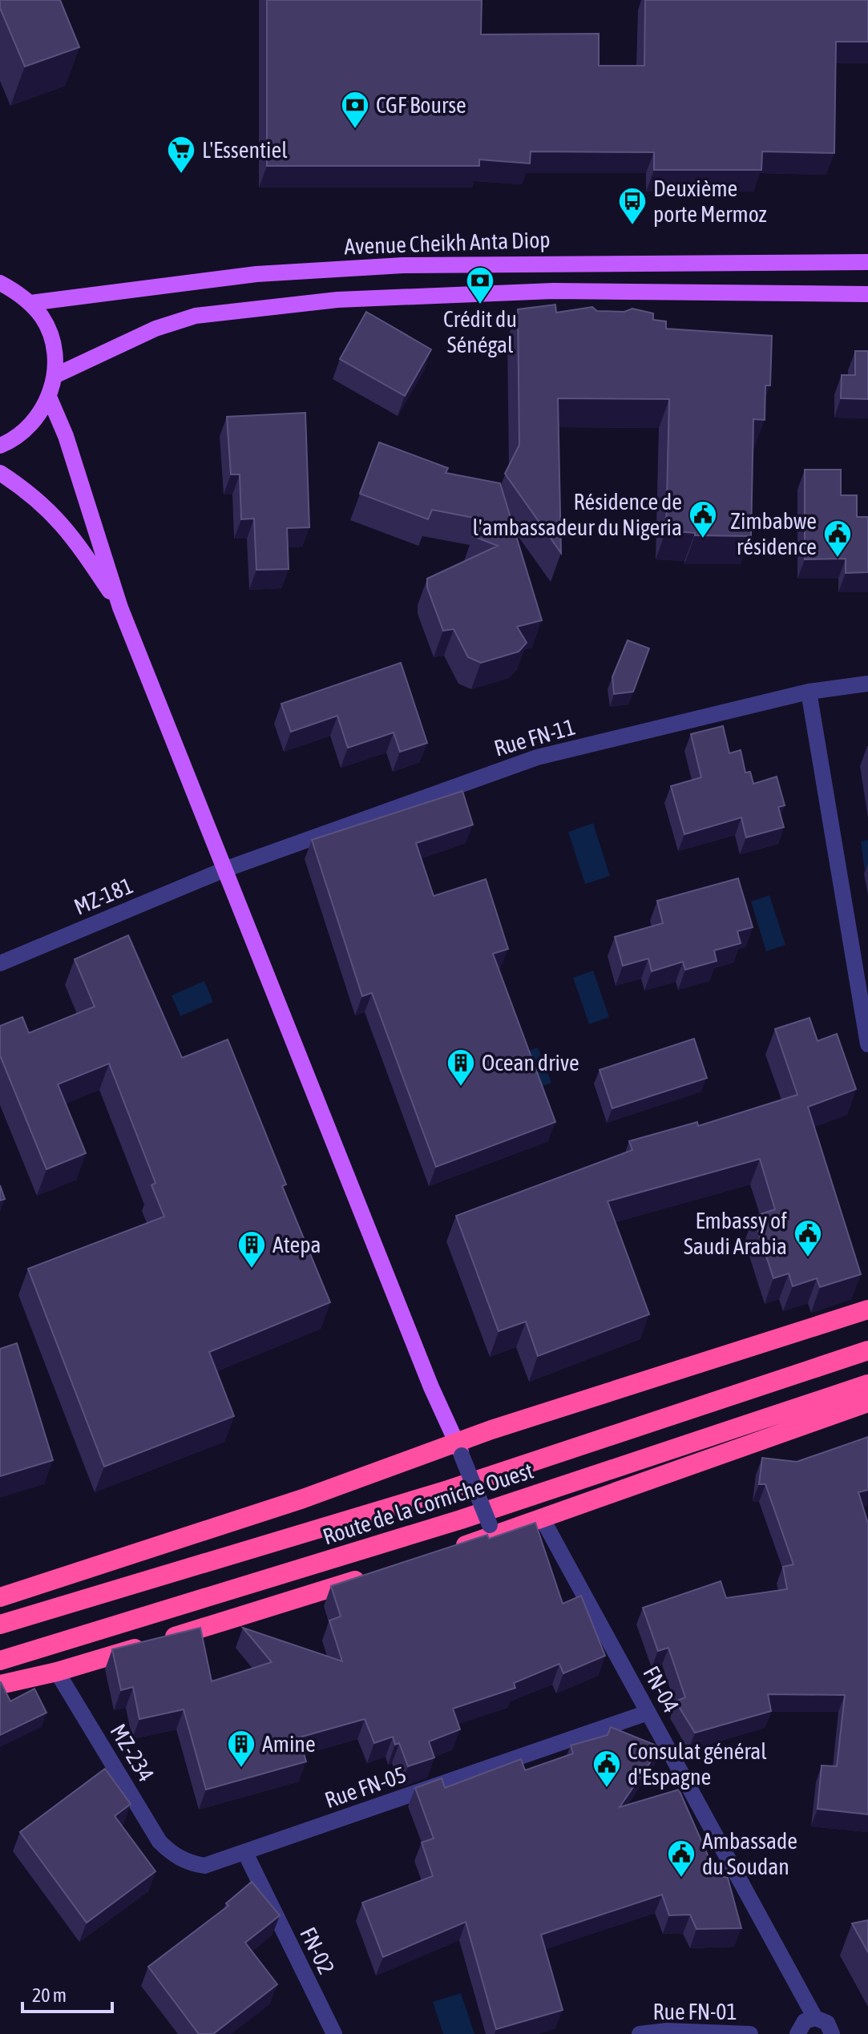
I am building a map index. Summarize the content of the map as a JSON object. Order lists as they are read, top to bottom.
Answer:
{
  "streets": {
    "highway": ["Route de la Corniche Ouest"],
    "main road": ["Avenue Cheikh Anta Diop"],
    "street": [
      "Rue FN-11",
      "MZ-181",
      "FN-04",
      "MZ-234",
      "Rue FN-05",
      "FN-02",
      "Rue FN-01"
    ]
  },
  "crossings": [
    ["Rue FN-11", "MZ-181"],
    ["FN-04", "Rue FN-05"],
    ["MZ-234", "Rue FN-05"],
    ["Rue FN-05", "FN-02"]
  ],
  "places": {
    "bank": ["CGF Bourse", "Crédit du Sénégal"],
    "supermarket": ["L'Essentiel"],
    "bus stop": ["Deuxième porte Mermoz"],
    "public building": [
      "Résidence de l'ambassadeur du Nigeria",
      "Zimbabwe résidence",
      "Embassy of Saudi Arabia",
      "Consulat général d'Espagne",
      "Ambassade du Soudan"
    ],
    "building": ["Ocean drive", "Atepa", "Amine"]
  },
  "scale_bar": "20 m"
}
